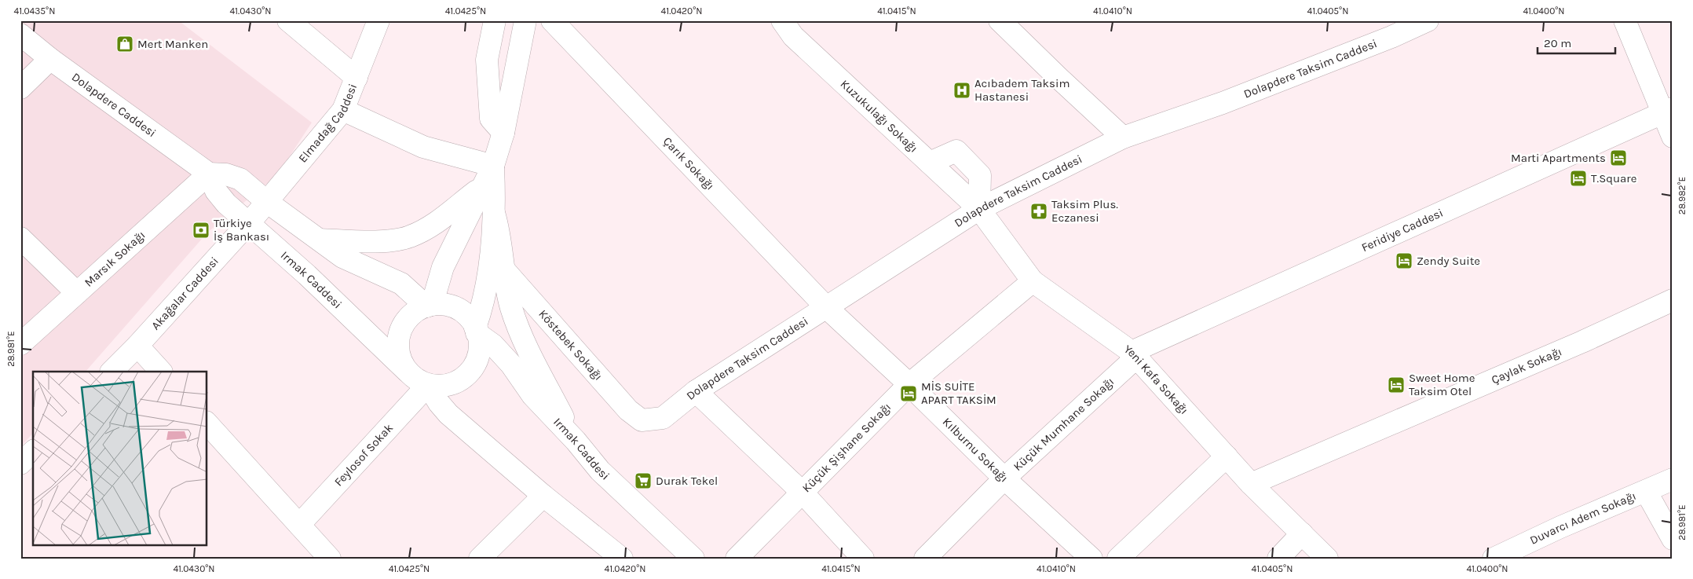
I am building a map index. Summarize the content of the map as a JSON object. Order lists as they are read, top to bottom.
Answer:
{
  "streets": {
    "street": [
      "Dolapdere Taksim Caddesi",
      "Dolapdere Caddesi",
      "Kuzukulağı Sokağı",
      "Elmadağ Caddesi",
      "Çarık Sokağı",
      "Feridiye Caddesi",
      "Marsık Sokağı",
      "Irmak Caddesi",
      "Akağalar Caddesi",
      "Köstebek Sokağı",
      "Çaylak Sokağı",
      "Yeni Kafa Sokağı",
      "Küçük Mumhane Sokağı",
      "Küçük Şişhane Sokağı",
      "Kılburnu Sokağı",
      "Feylosof Sokak",
      "Duvarcı Adem Sokağı"
    ]
  },
  "crossings": [
    ["Dolapdere Taksim Caddesi", "Kuzukulağı Sokağı"],
    ["Dolapdere Taksim Caddesi", "Çarık Sokağı"],
    ["Dolapdere Taksim Caddesi", "Köstebek Sokağı"],
    ["Dolapdere Taksim Caddesi", "Yeni Kafa Sokağı"],
    ["Dolapdere Taksim Caddesi", "Kılburnu Sokağı"],
    ["Dolapdere Caddesi", "Marsık Sokağı"],
    ["Kuzukulağı Sokağı", "Yeni Kafa Sokağı"],
    ["Elmadağ Caddesi", "Irmak Caddesi"],
    ["Elmadağ Caddesi", "Akağalar Caddesi"],
    ["Çarık Sokağı", "Kılburnu Sokağı"],
    ["Feridiye Caddesi", "Yeni Kafa Sokağı"],
    ["Feridiye Caddesi", "Küçük Mumhane Sokağı"],
    ["Irmak Caddesi", "Akağalar Caddesi"],
    ["Irmak Caddesi", "Feylosof Sokak"],
    ["Çaylak Sokağı", "Yeni Kafa Sokağı"],
    ["Yeni Kafa Sokağı", "Küçük Mumhane Sokağı"],
    ["Yeni Kafa Sokağı", "Küçük Şişhane Sokağı"],
    ["Küçük Mumhane Sokağı", "Kılburnu Sokağı"],
    ["Küçük Şişhane Sokağı", "Kılburnu Sokağı"]
  ],
  "places": {
    "shop": ["Mert Manken"],
    "hospital": ["Acıbadem Taksim Hastanesi"],
    "hotel": [
      "Marti Apartments",
      "T.Square",
      "Zendy Suite",
      "Sweet Home Taksim Otel",
      "MİS SUİTE APART TAKSİM"
    ],
    "pharmacy": ["Taksim Plus. Eczanesi"],
    "bank": ["Türkiye İş Bankası"],
    "supermarket": ["Durak Tekel"]
  },
  "scale_bar": "20 m",
  "coordinates": [
    "41.0435°N",
    "41.0430°N",
    "41.0425°N",
    "41.0420°N",
    "41.0415°N",
    "41.0410°N",
    "41.0405°N",
    "41.0400°N",
    "28.982°E",
    "28.981°E"
  ]
}
